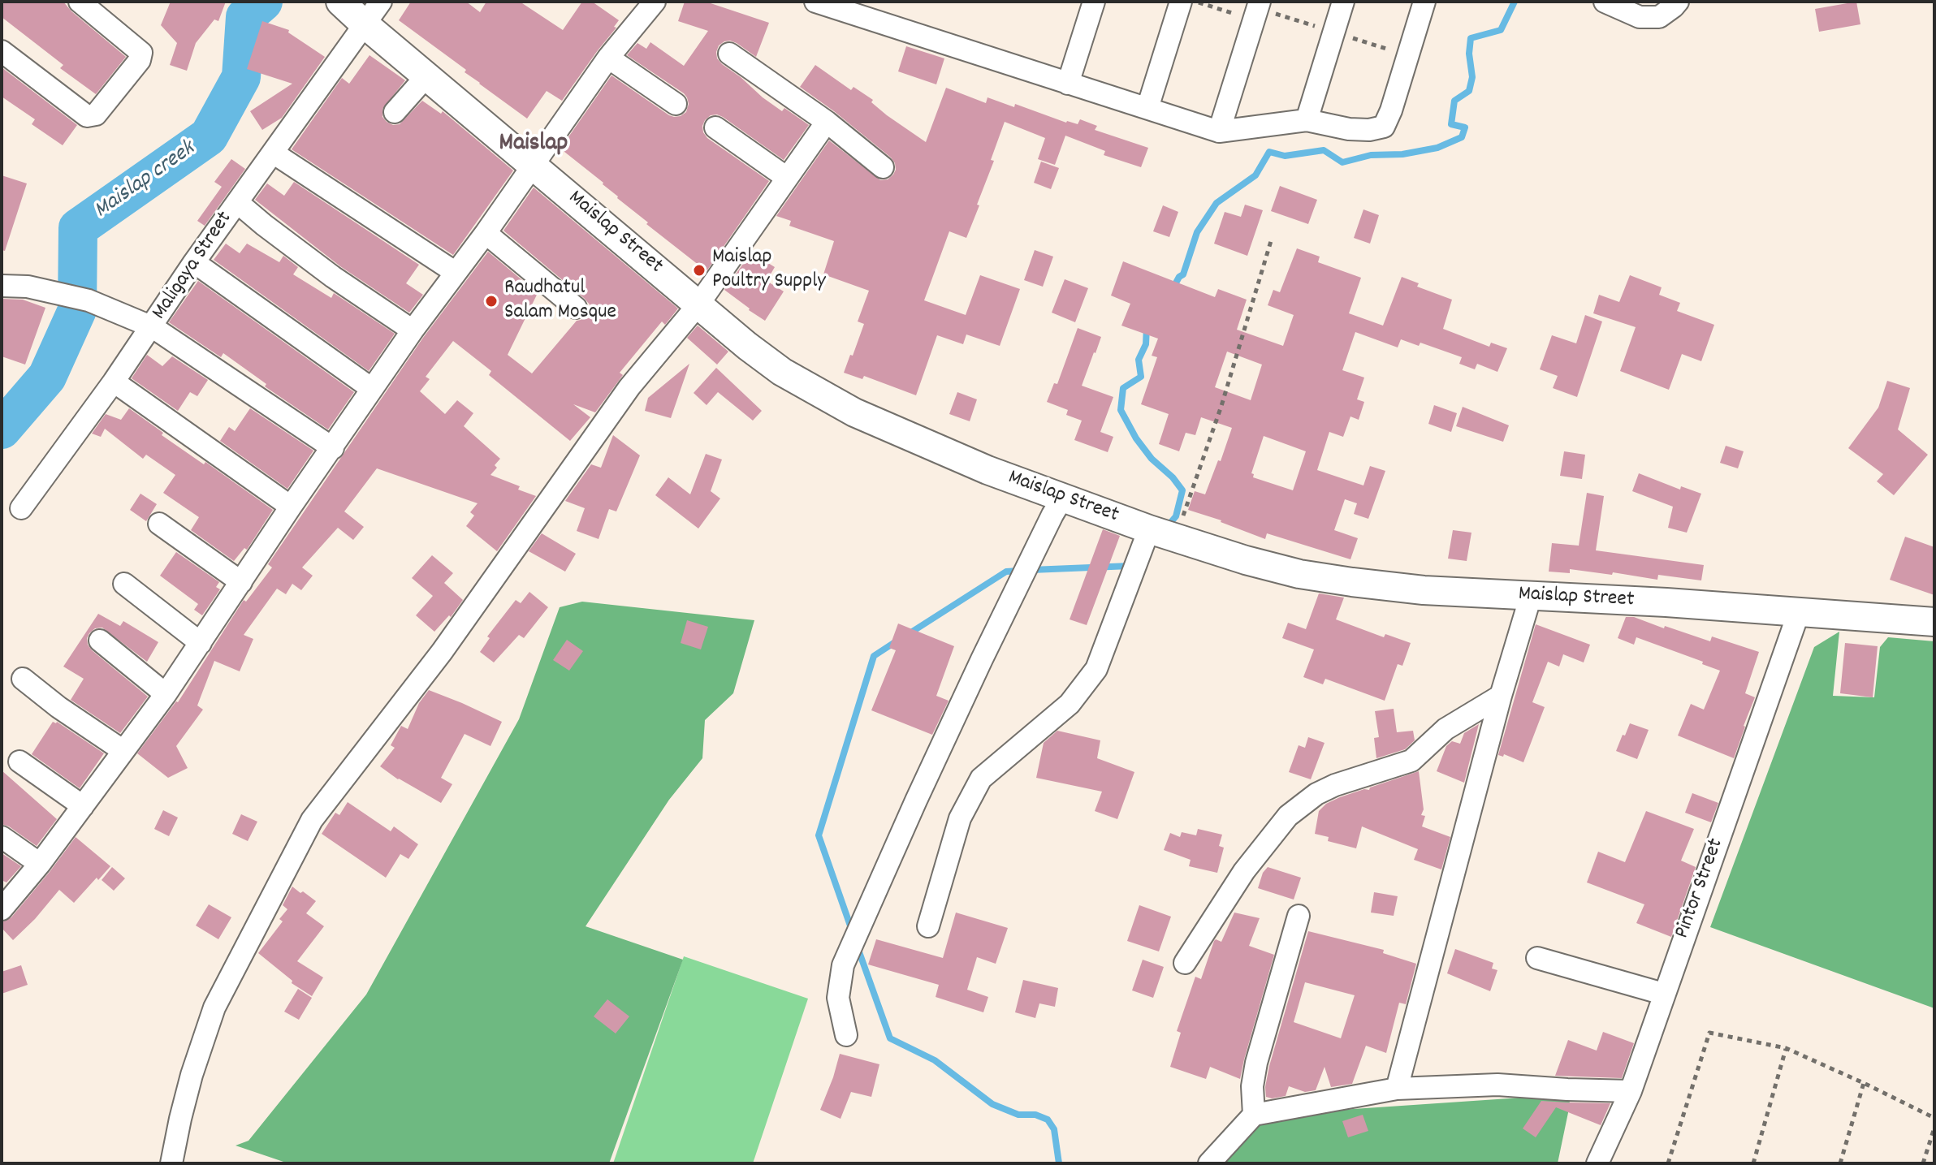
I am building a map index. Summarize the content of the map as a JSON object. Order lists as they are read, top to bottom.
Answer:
{
  "streets": {
    "main road": ["Maislap Street"],
    "street": ["Maligaya Street", "Pintor Street"]
  },
  "crossings": [
    ["Maislap Street", "Maligaya Street"],
    ["Maislap Street", "Pintor Street"]
  ],
  "districts": ["Maislap"],
  "water": ["Maislap creek"],
  "places": ["Maislap Poultry Supply", "Raudhatul Salam Mosque"]
}
